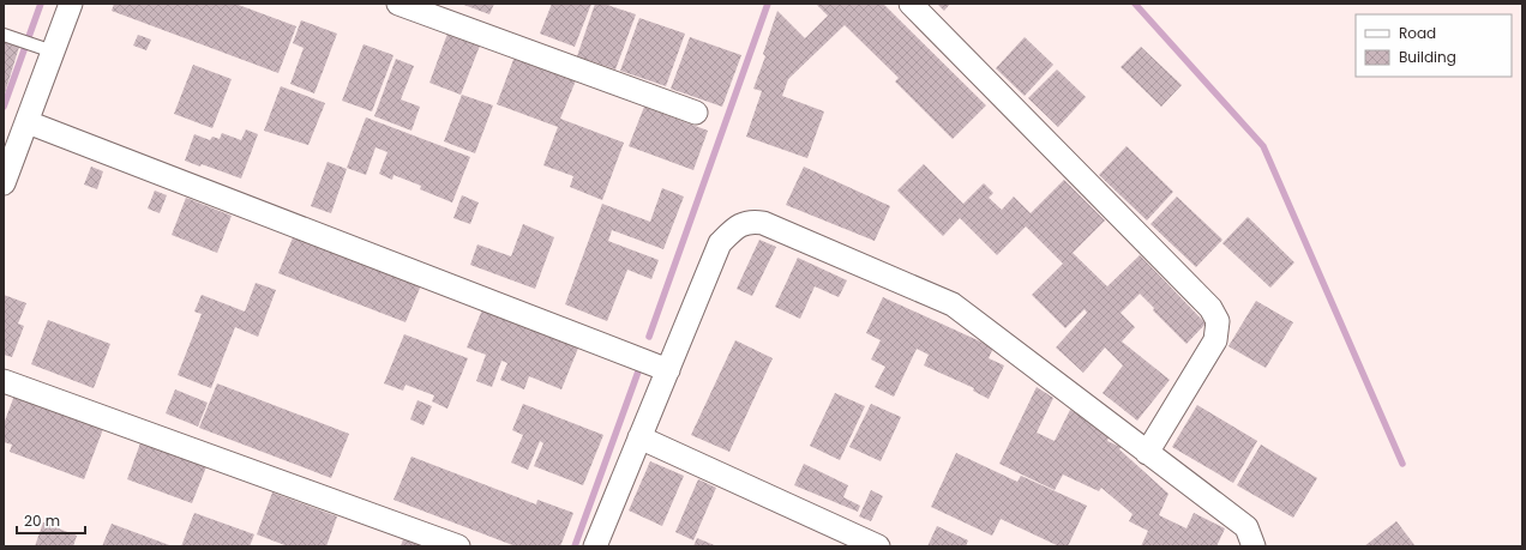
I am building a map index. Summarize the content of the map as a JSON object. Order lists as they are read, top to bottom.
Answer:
{
  "legend": ["Road", "Building"],
  "scale_bar": "20 m"
}
